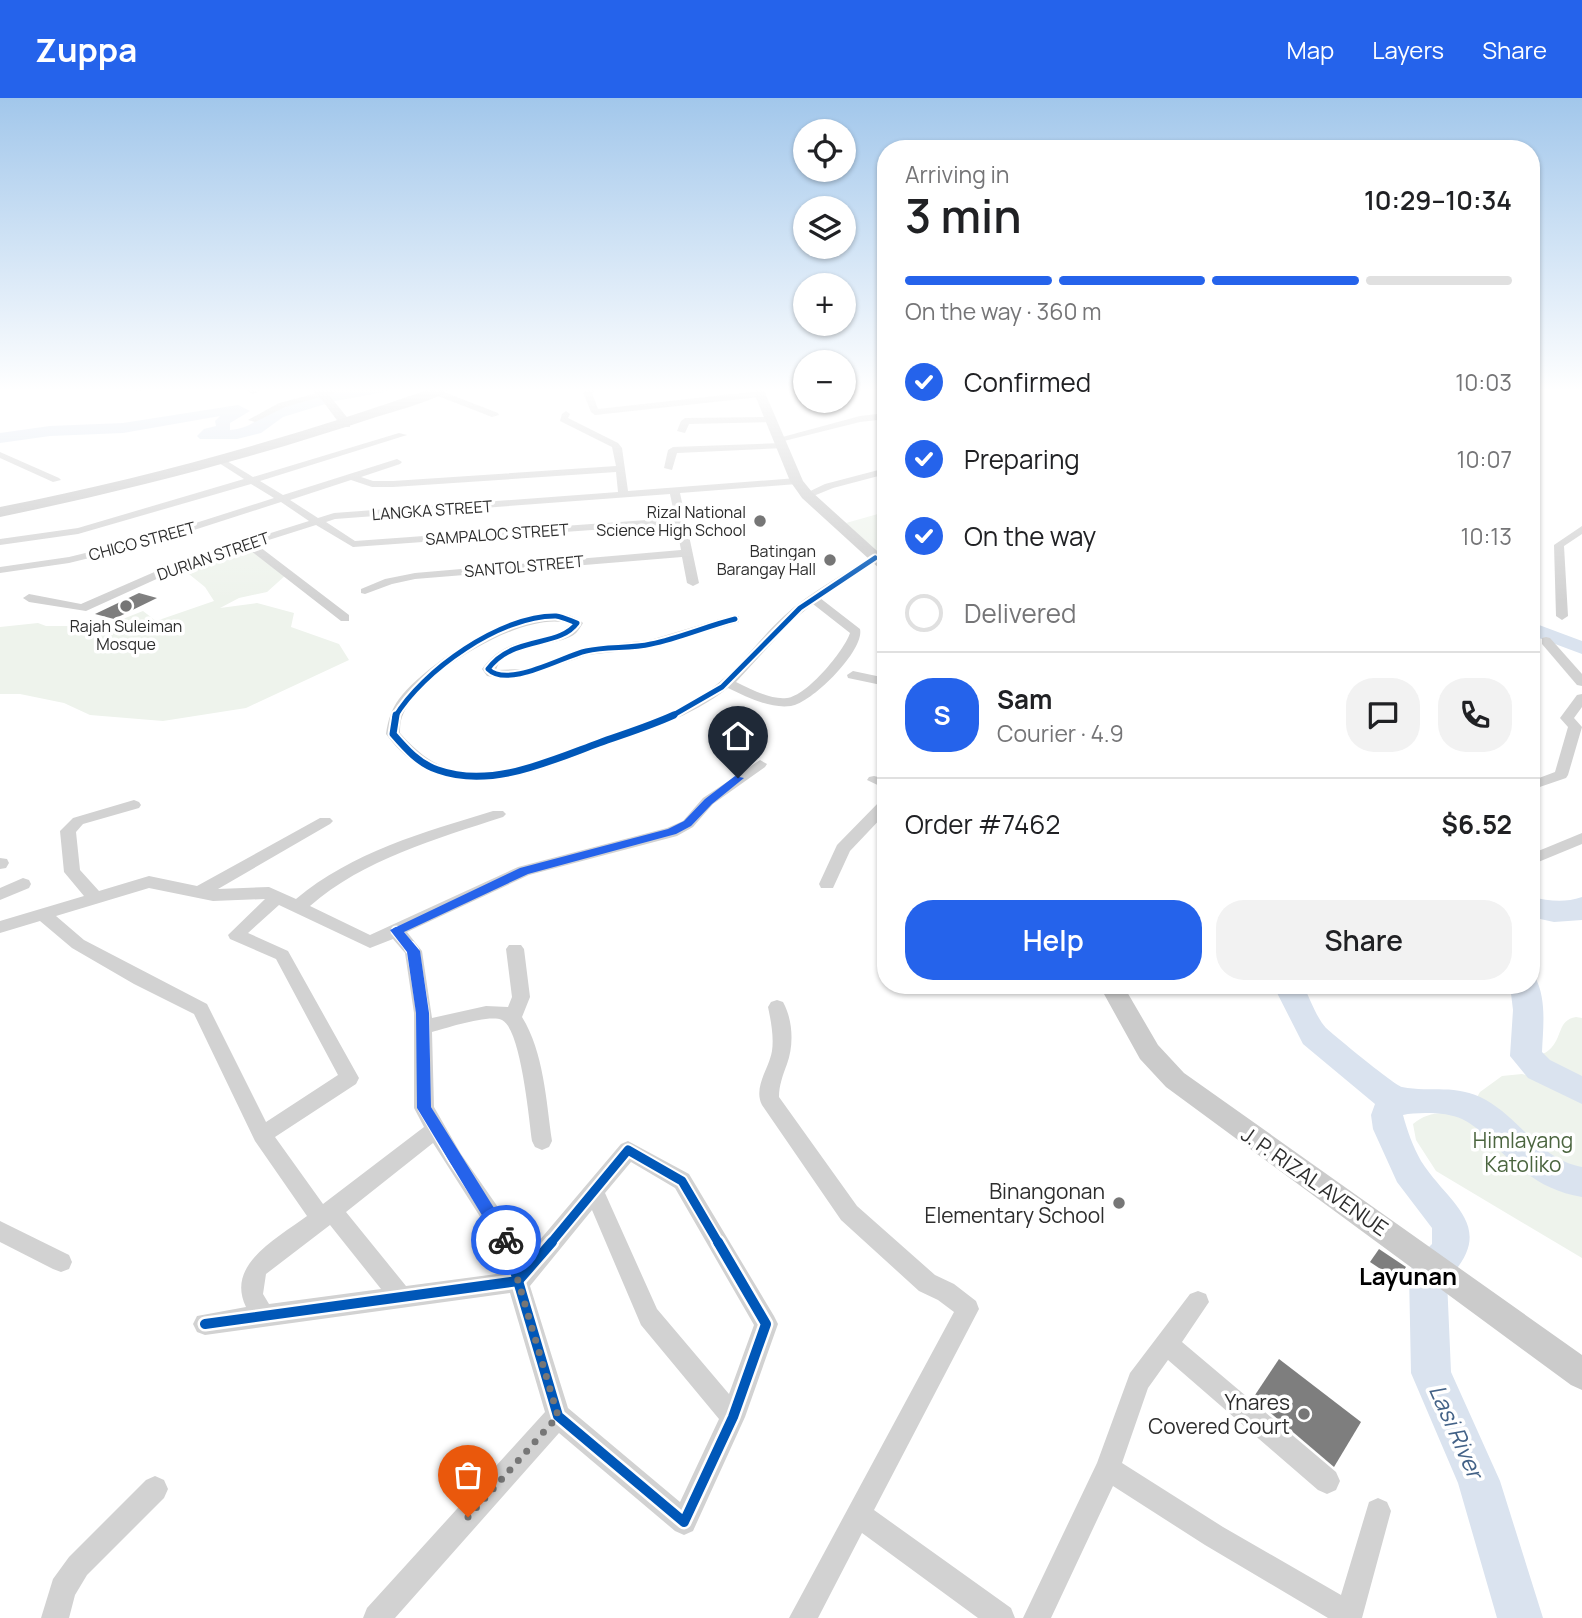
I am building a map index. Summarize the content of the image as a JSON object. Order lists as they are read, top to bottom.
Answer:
{
  "streets": {
    "main road": ["J. P. RIZAL AVENUE"],
    "street": [
      "LANGKA STREET",
      "SAMPALOC STREET",
      "CHICO STREET",
      "DURIAN STREET",
      "SANTOL STREET"
    ]
  },
  "crossings": [
    ["LANGKA STREET", "SAMPALOC STREET"],
    ["LANGKA STREET", "DURIAN STREET"],
    ["SAMPALOC STREET", "DURIAN STREET"]
  ],
  "districts": ["Layunan"],
  "water": ["Lasi River"],
  "parks": ["Himlayang Katoliko"],
  "places": [
    "Rizal National Science High School",
    "Batingan Barangay Hall",
    "Rajah Suleiman Mosque",
    "Binangonan Elementary School",
    "Ynares Covered Court"
  ],
  "page": {
    "header": "Zuppa",
    "nav": ["Map", "Layers", "Share"],
    "map_buttons": ["+", "−"],
    "heading": ["3 min", "Arriving in", "10:29–10:34"],
    "panel": [
      "Sam",
      "Courier · 4.9",
      "Order #7462",
      "$6.52"
    ],
    "bar": "On the way · 360 m",
    "list": [
      ["Confirmed", "10:03"],
      ["Preparing", "10:07"],
      ["On the way", "10:13"],
      "Delivered"
    ],
    "round": "S",
    "buttons": ["Help", "Share"]
  }
}
